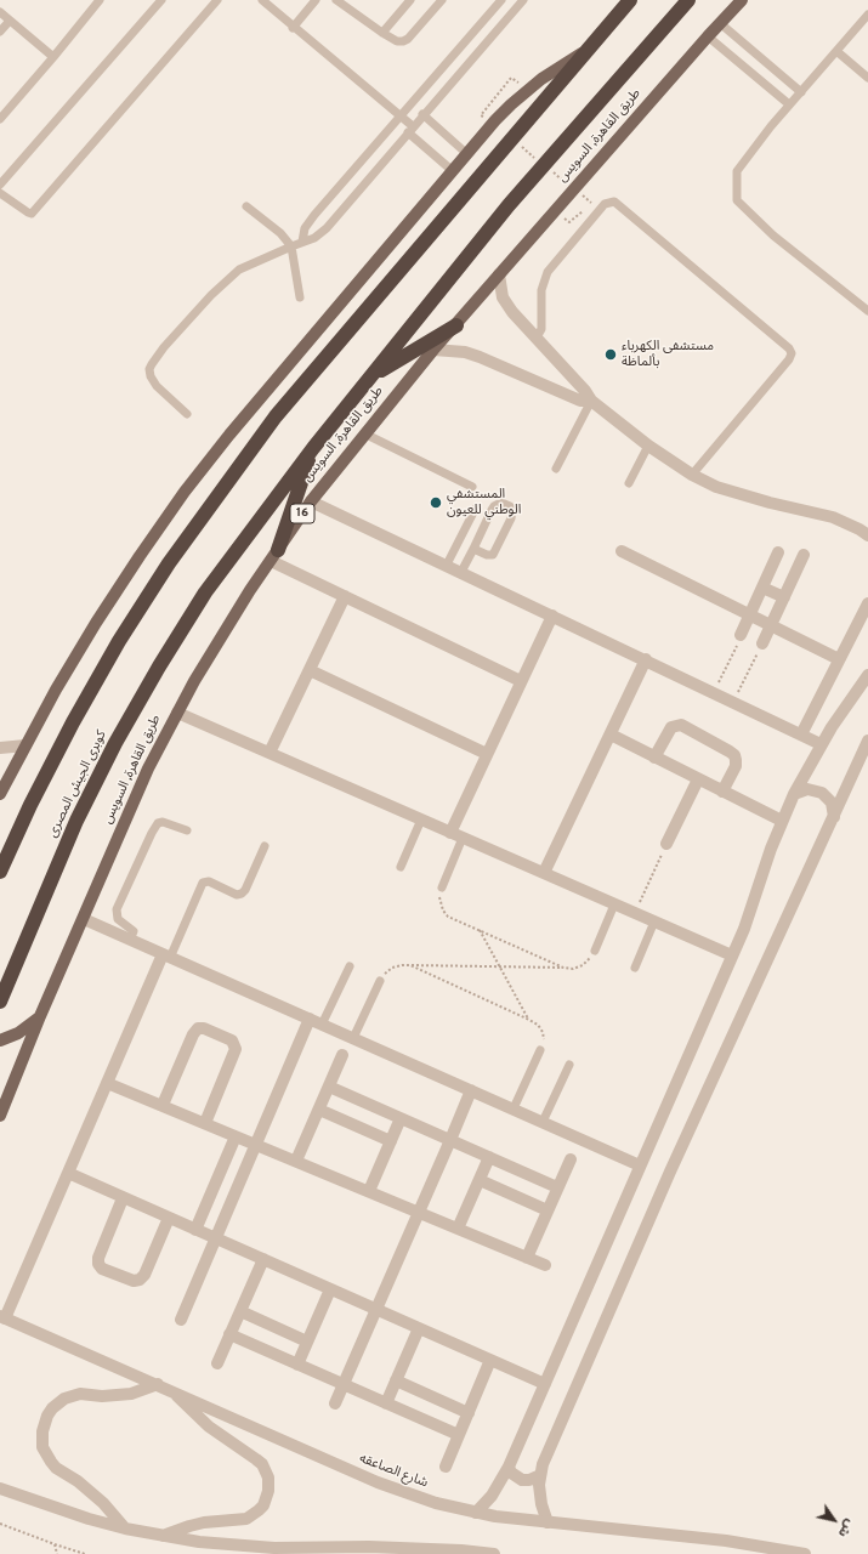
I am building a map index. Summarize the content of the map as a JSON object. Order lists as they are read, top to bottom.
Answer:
{
  "streets": {
    "highway": ["طريق القاهرة, السويس", "16", "كوبرى الجيش المصرى"],
    "street": ["شارع الصاعقه"]
  },
  "crossings": [
    ["طريق القاهرة, السويس", "16"],
    ["طريق القاهرة, السويس", "كوبرى الجيش المصرى"]
  ],
  "places": ["مستشفى الكهرباء بألماظة", "المستشفي الوطني للعيون"],
  "north": "bottom right"
}
